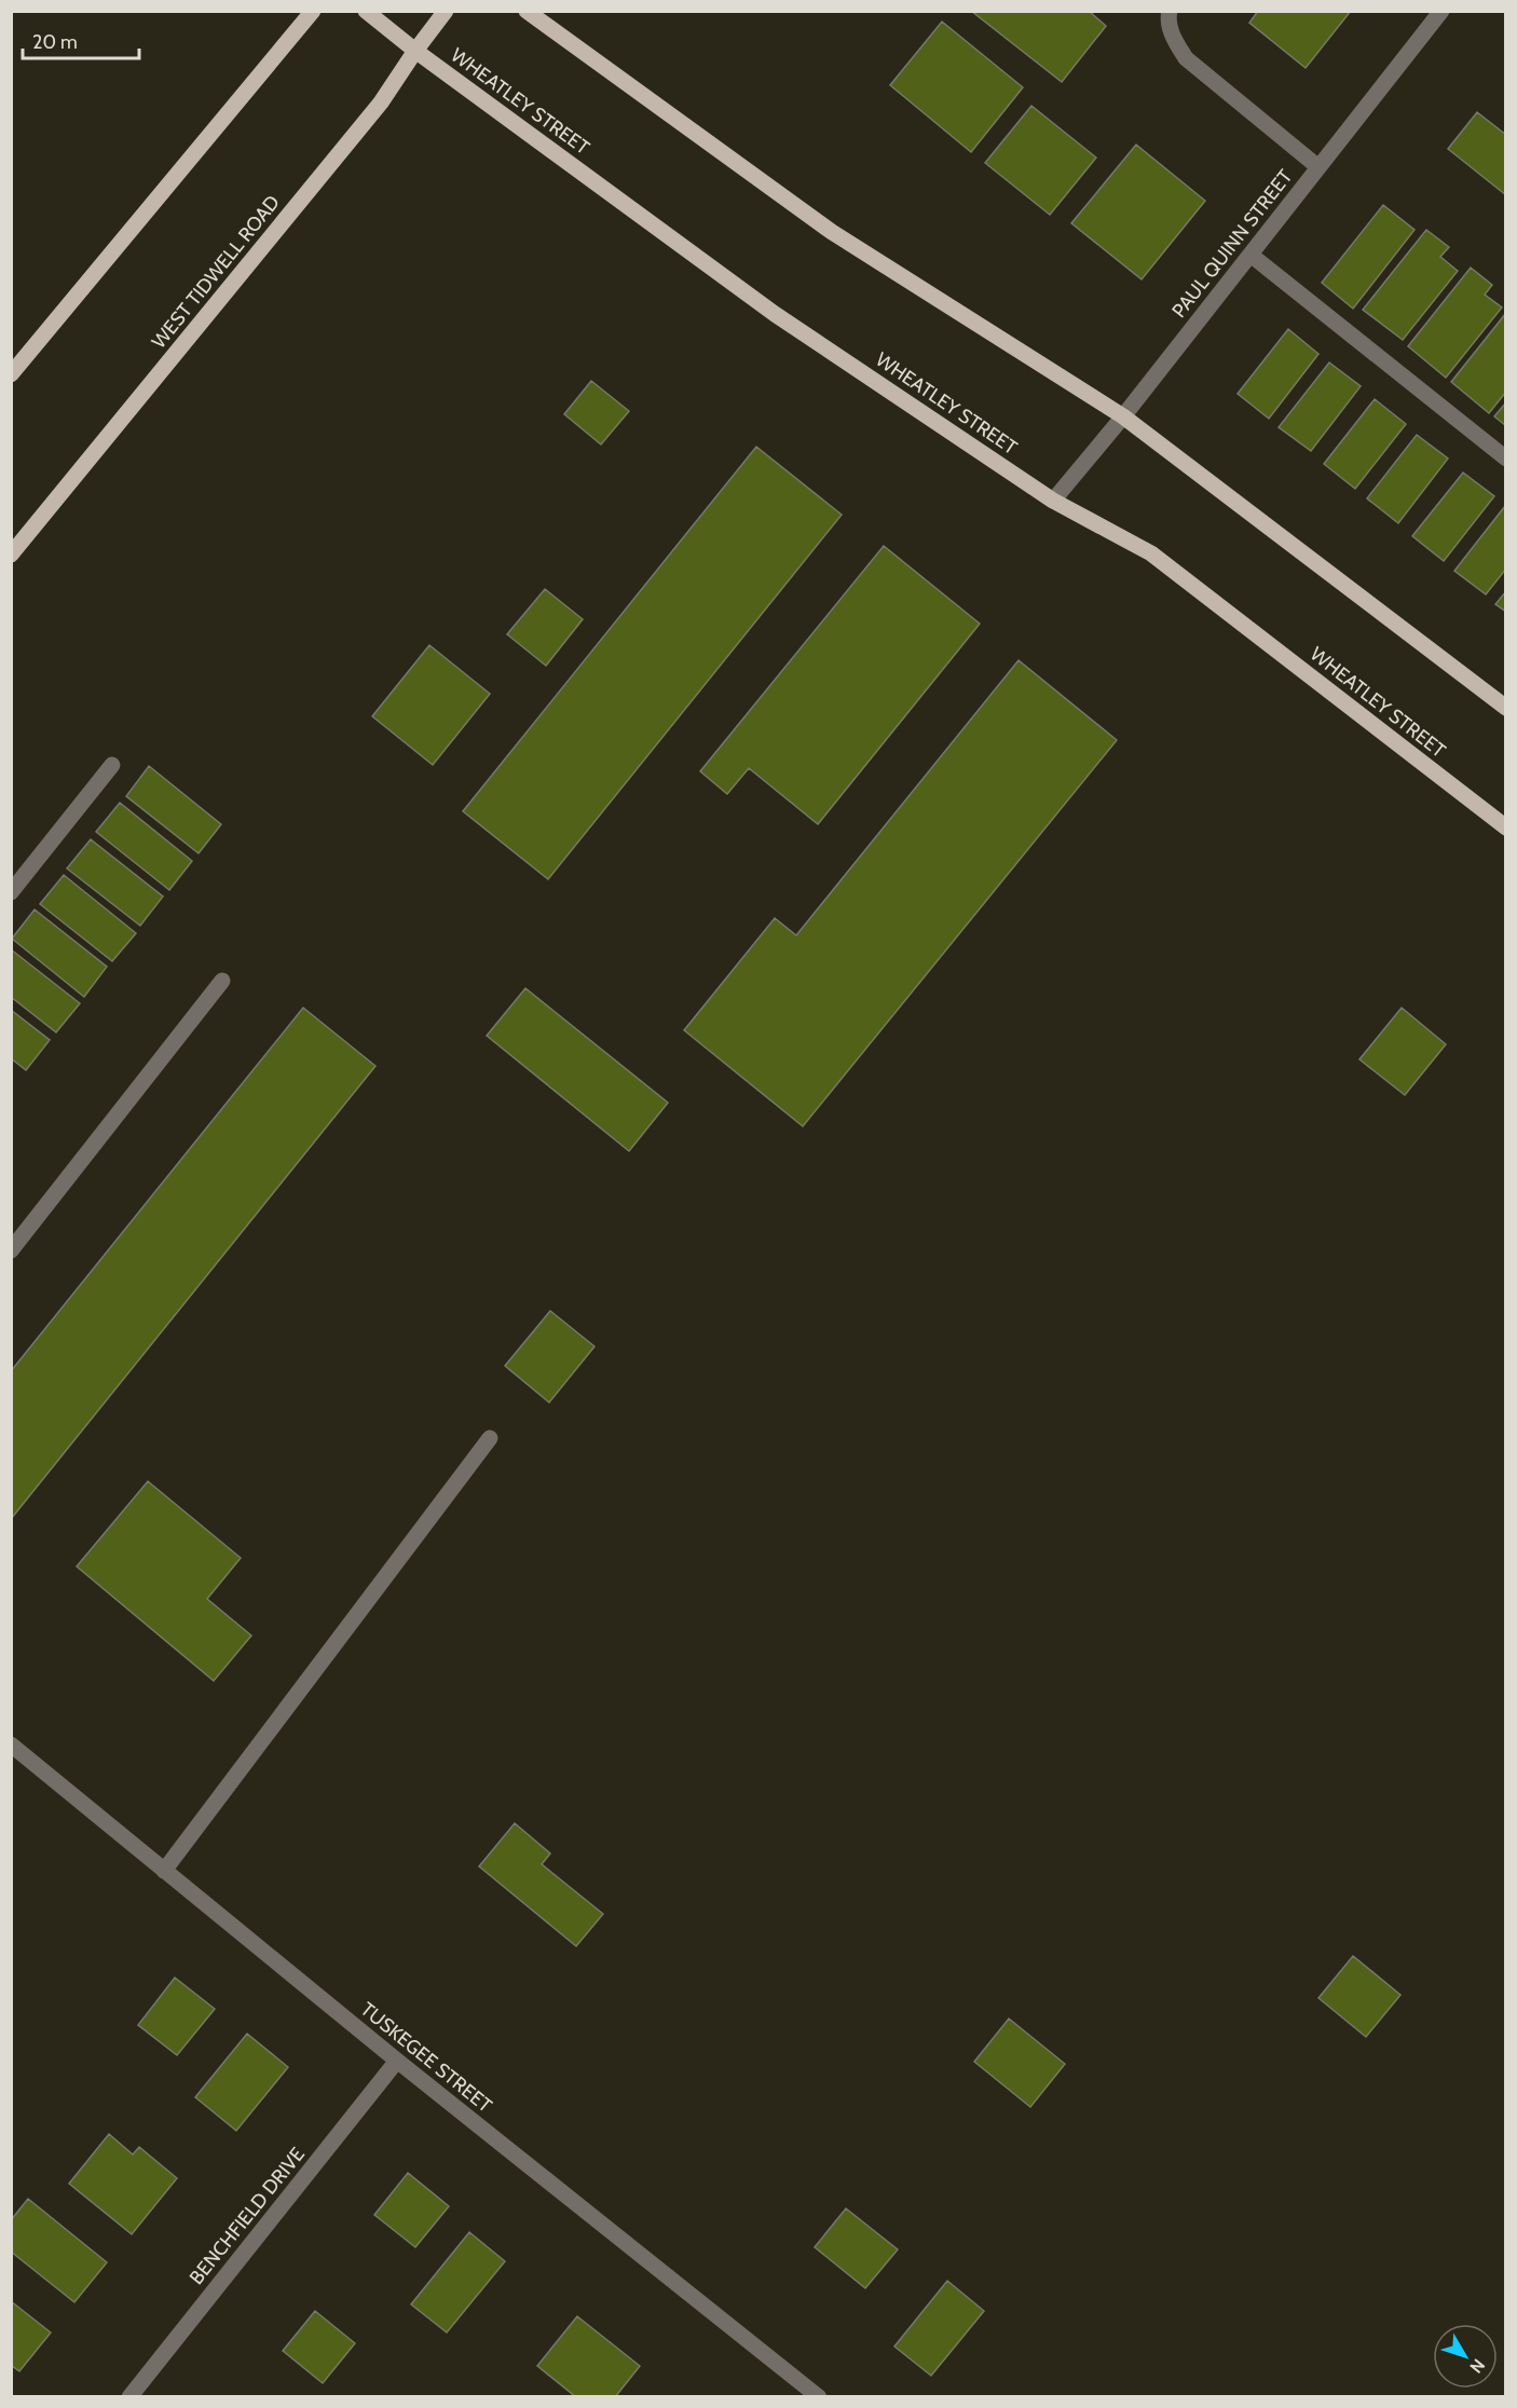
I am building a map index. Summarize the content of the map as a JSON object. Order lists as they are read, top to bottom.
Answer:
{
  "streets": {
    "main road": ["WHEATLEY STREET", "WEST TIDWELL ROAD"],
    "street": ["PAUL QUINN STREET", "TUSKEGEE STREET", "BENCHFIELD DRIVE"]
  },
  "crossings": [
    ["WHEATLEY STREET", "PAUL QUINN STREET"],
    ["WHEATLEY STREET", "WEST TIDWELL ROAD"],
    ["TUSKEGEE STREET", "BENCHFIELD DRIVE"]
  ],
  "scale_bar": "20 m",
  "north": "bottom right"
}
